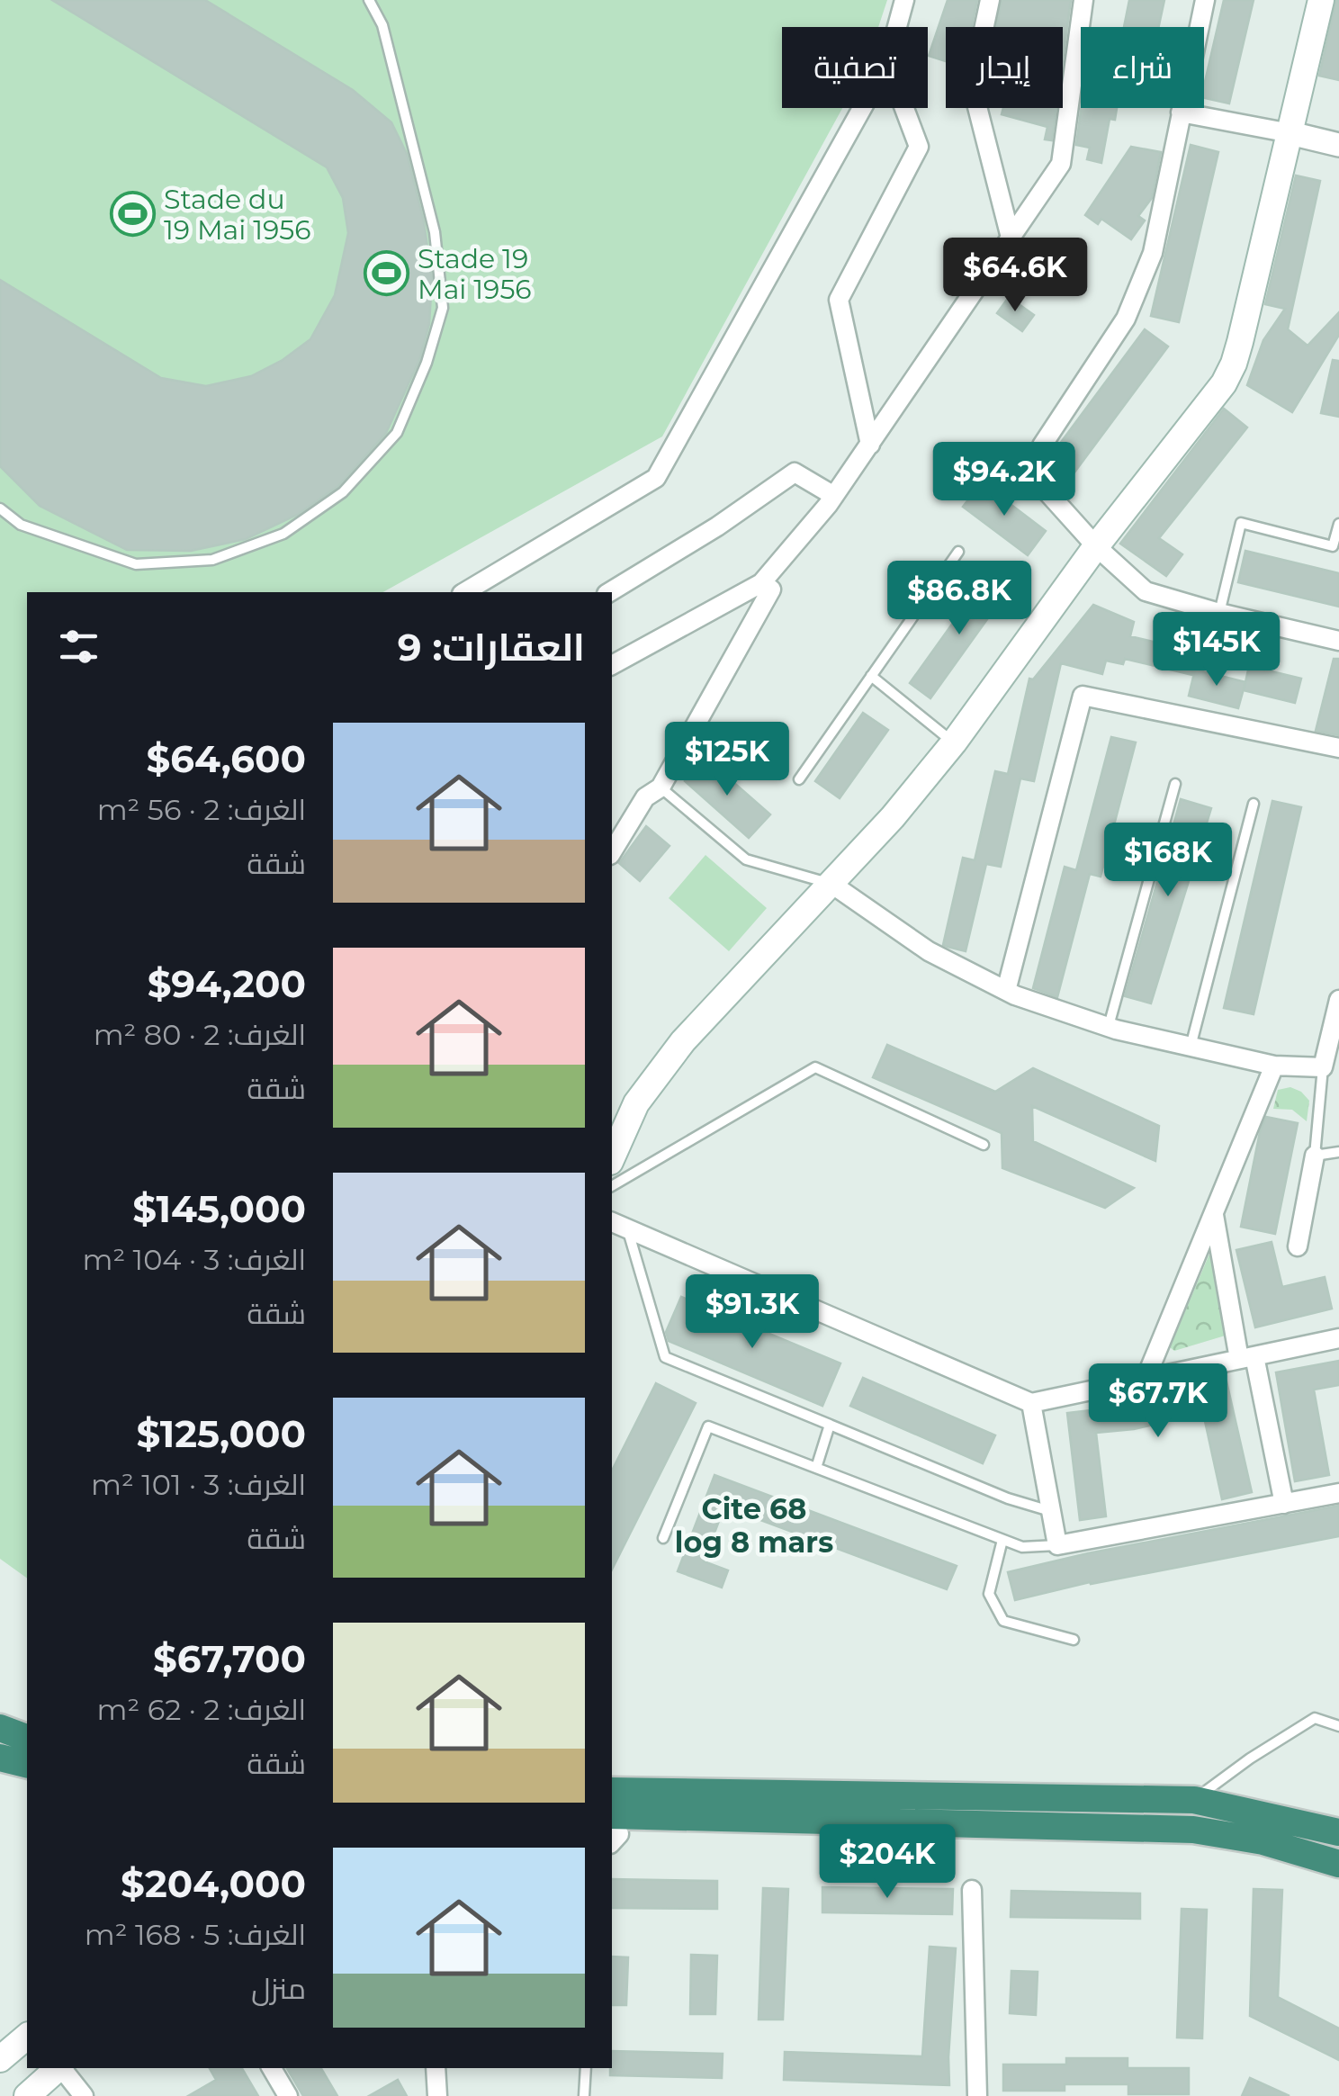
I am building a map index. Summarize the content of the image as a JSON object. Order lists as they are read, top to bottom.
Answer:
{
  "districts": ["Cite 68 log 8 mars"],
  "places": {
    "sports": ["Stade du 19 Mai 1956", "Stade 19 Mai 1956"]
  },
  "page": {
    "chip": ["شراء", "إيجار", "تصفية"],
    "price": [
      "$64.6K",
      "$94.2K",
      "$86.8K",
      "$145K",
      "$125K",
      "$168K",
      "$91.3K",
      "$67.7K",
      "$204K"
    ],
    "heading": "العقارات: 9",
    "list": [
      {
        "name": "$64,600",
        "note": "الغرف: 2 · 56 m² · شقة"
      },
      {
        "name": "$94,200",
        "note": "الغرف: 2 · 80 m² · شقة"
      },
      {
        "name": "$145,000",
        "note": "الغرف: 3 · 104 m² · شقة"
      },
      {
        "name": "$125,000",
        "note": "الغرف: 3 · 101 m² · شقة"
      },
      {
        "name": "$67,700",
        "note": "الغرف: 2 · 62 m² · شقة"
      },
      {
        "name": "$204,000",
        "note": "الغرف: 5 · 168 m² · منزل"
      }
    ]
  }
}
